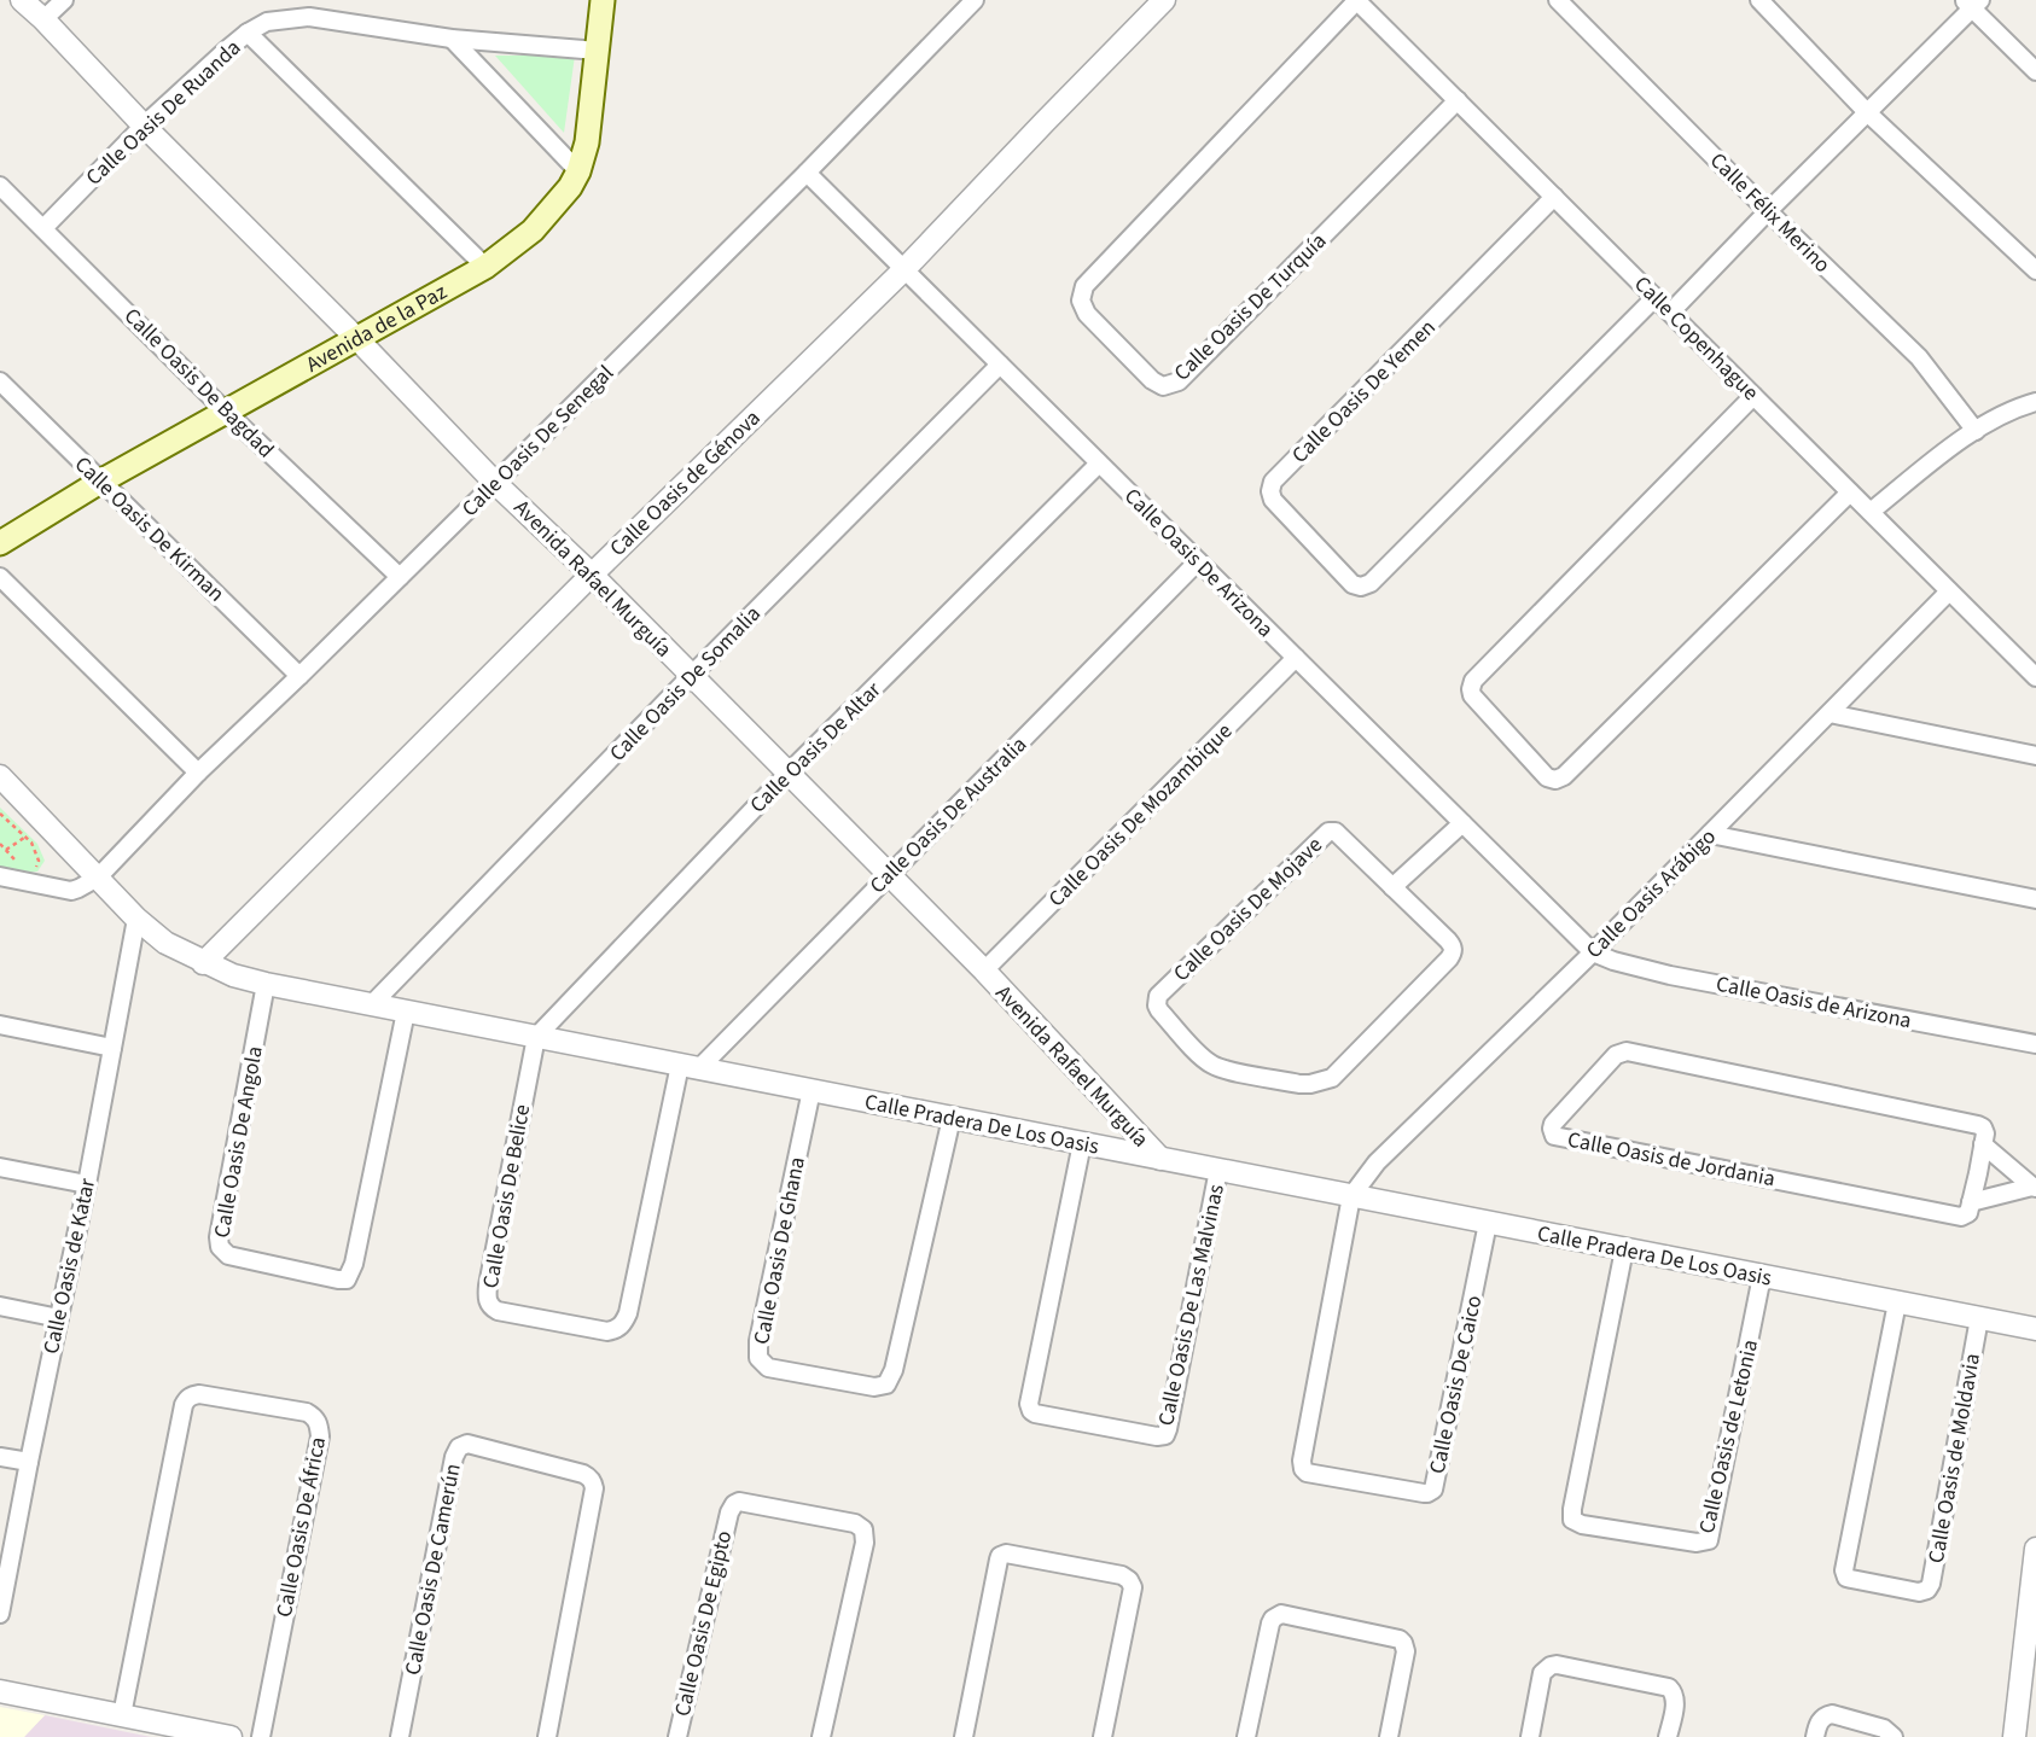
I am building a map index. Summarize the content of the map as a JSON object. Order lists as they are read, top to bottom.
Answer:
{
  "streets": {
    "main road": ["Avenida de la Paz"],
    "street": [
      "Calle Oasis De Ruanda",
      "Calle Félix Merino",
      "Calle Oasis De Turquía",
      "Calle Copenhague",
      "Calle Oasis De Bagdad",
      "Calle Oasis De Yemen",
      "Calle Oasis De Senegal",
      "Calle Oasis de Génova",
      "Calle Oasis De Kirman",
      "Calle Oasis De Arizona",
      "Avenida Rafael Murguía",
      "Calle Oasis De Somalia",
      "Calle Oasis De Altar",
      "Calle Oasis De Australia",
      "Calle Oasis De Mozambique",
      "Calle Oasis Arábigo",
      "Calle Oasis De Mojave",
      "Calle Oasis de Arizona",
      "Calle Pradera De Los Oasis",
      "Calle Oasis De Angola",
      "Calle Oasis de Jordania",
      "Calle Oasis De Belice",
      "Calle Oasis De Ghana",
      "Calle Oasis de Katar",
      "Calle Oasis De Las Malvinas",
      "Calle Oasis De Caico",
      "Calle Oasis de Letonia",
      "Calle Oasis de Moldavia",
      "Calle Oasis De África",
      "Calle Oasis De Camerún",
      "Calle Oasis De Egipto"
    ]
  },
  "crossings": [
    ["Calle Oasis De Ruanda", "Avenida de la Paz"],
    ["Calle Oasis De Ruanda", "Calle Oasis De Bagdad"],
    ["Calle Oasis De Ruanda", "Avenida Rafael Murguía"],
    ["Calle Oasis De Turquía", "Calle Copenhague"],
    ["Avenida de la Paz", "Calle Oasis De Bagdad"],
    ["Avenida de la Paz", "Calle Oasis De Kirman"],
    ["Avenida de la Paz", "Avenida Rafael Murguía"],
    ["Calle Copenhague", "Calle Oasis De Yemen"],
    ["Calle Copenhague", "Calle Oasis Arábigo"],
    ["Calle Oasis De Bagdad", "Calle Oasis De Senegal"],
    ["Calle Oasis De Senegal", "Calle Oasis De Kirman"],
    ["Calle Oasis De Senegal", "Calle Oasis De Arizona"],
    ["Calle Oasis De Senegal", "Avenida Rafael Murguía"],
    ["Calle Oasis De Senegal", "Calle Pradera De Los Oasis"],
    ["Calle Oasis de Génova", "Calle Oasis De Arizona"],
    ["Calle Oasis de Génova", "Avenida Rafael Murguía"],
    ["Calle Oasis de Génova", "Calle Pradera De Los Oasis"],
    ["Calle Oasis De Arizona", "Calle Oasis De Somalia"],
    ["Calle Oasis De Arizona", "Calle Oasis De Altar"],
    ["Calle Oasis De Arizona", "Calle Oasis De Australia"],
    ["Calle Oasis De Arizona", "Calle Oasis De Mozambique"],
    ["Calle Oasis De Arizona", "Calle Oasis Arábigo"],
    ["Calle Oasis De Arizona", "Calle Oasis de Arizona"],
    ["Avenida Rafael Murguía", "Calle Oasis De Somalia"],
    ["Avenida Rafael Murguía", "Calle Oasis De Altar"],
    ["Avenida Rafael Murguía", "Calle Oasis De Australia"],
    ["Avenida Rafael Murguía", "Calle Oasis De Mozambique"],
    ["Avenida Rafael Murguía", "Calle Pradera De Los Oasis"],
    ["Calle Oasis De Somalia", "Calle Pradera De Los Oasis"],
    ["Calle Oasis De Altar", "Calle Pradera De Los Oasis"],
    ["Calle Oasis De Altar", "Calle Oasis De Belice"],
    ["Calle Oasis De Australia", "Calle Pradera De Los Oasis"],
    ["Calle Oasis De Australia", "Calle Oasis De Belice"],
    ["Calle Oasis Arábigo", "Calle Oasis de Arizona"],
    ["Calle Oasis Arábigo", "Calle Pradera De Los Oasis"],
    ["Calle Oasis Arábigo", "Calle Oasis De Caico"],
    ["Calle Pradera De Los Oasis", "Calle Oasis De Angola"],
    ["Calle Pradera De Los Oasis", "Calle Oasis De Belice"],
    ["Calle Pradera De Los Oasis", "Calle Oasis De Ghana"],
    ["Calle Pradera De Los Oasis", "Calle Oasis de Katar"],
    ["Calle Pradera De Los Oasis", "Calle Oasis De Las Malvinas"],
    ["Calle Pradera De Los Oasis", "Calle Oasis De Caico"],
    ["Calle Pradera De Los Oasis", "Calle Oasis de Letonia"],
    ["Calle Pradera De Los Oasis", "Calle Oasis de Moldavia"]
  ]
}
